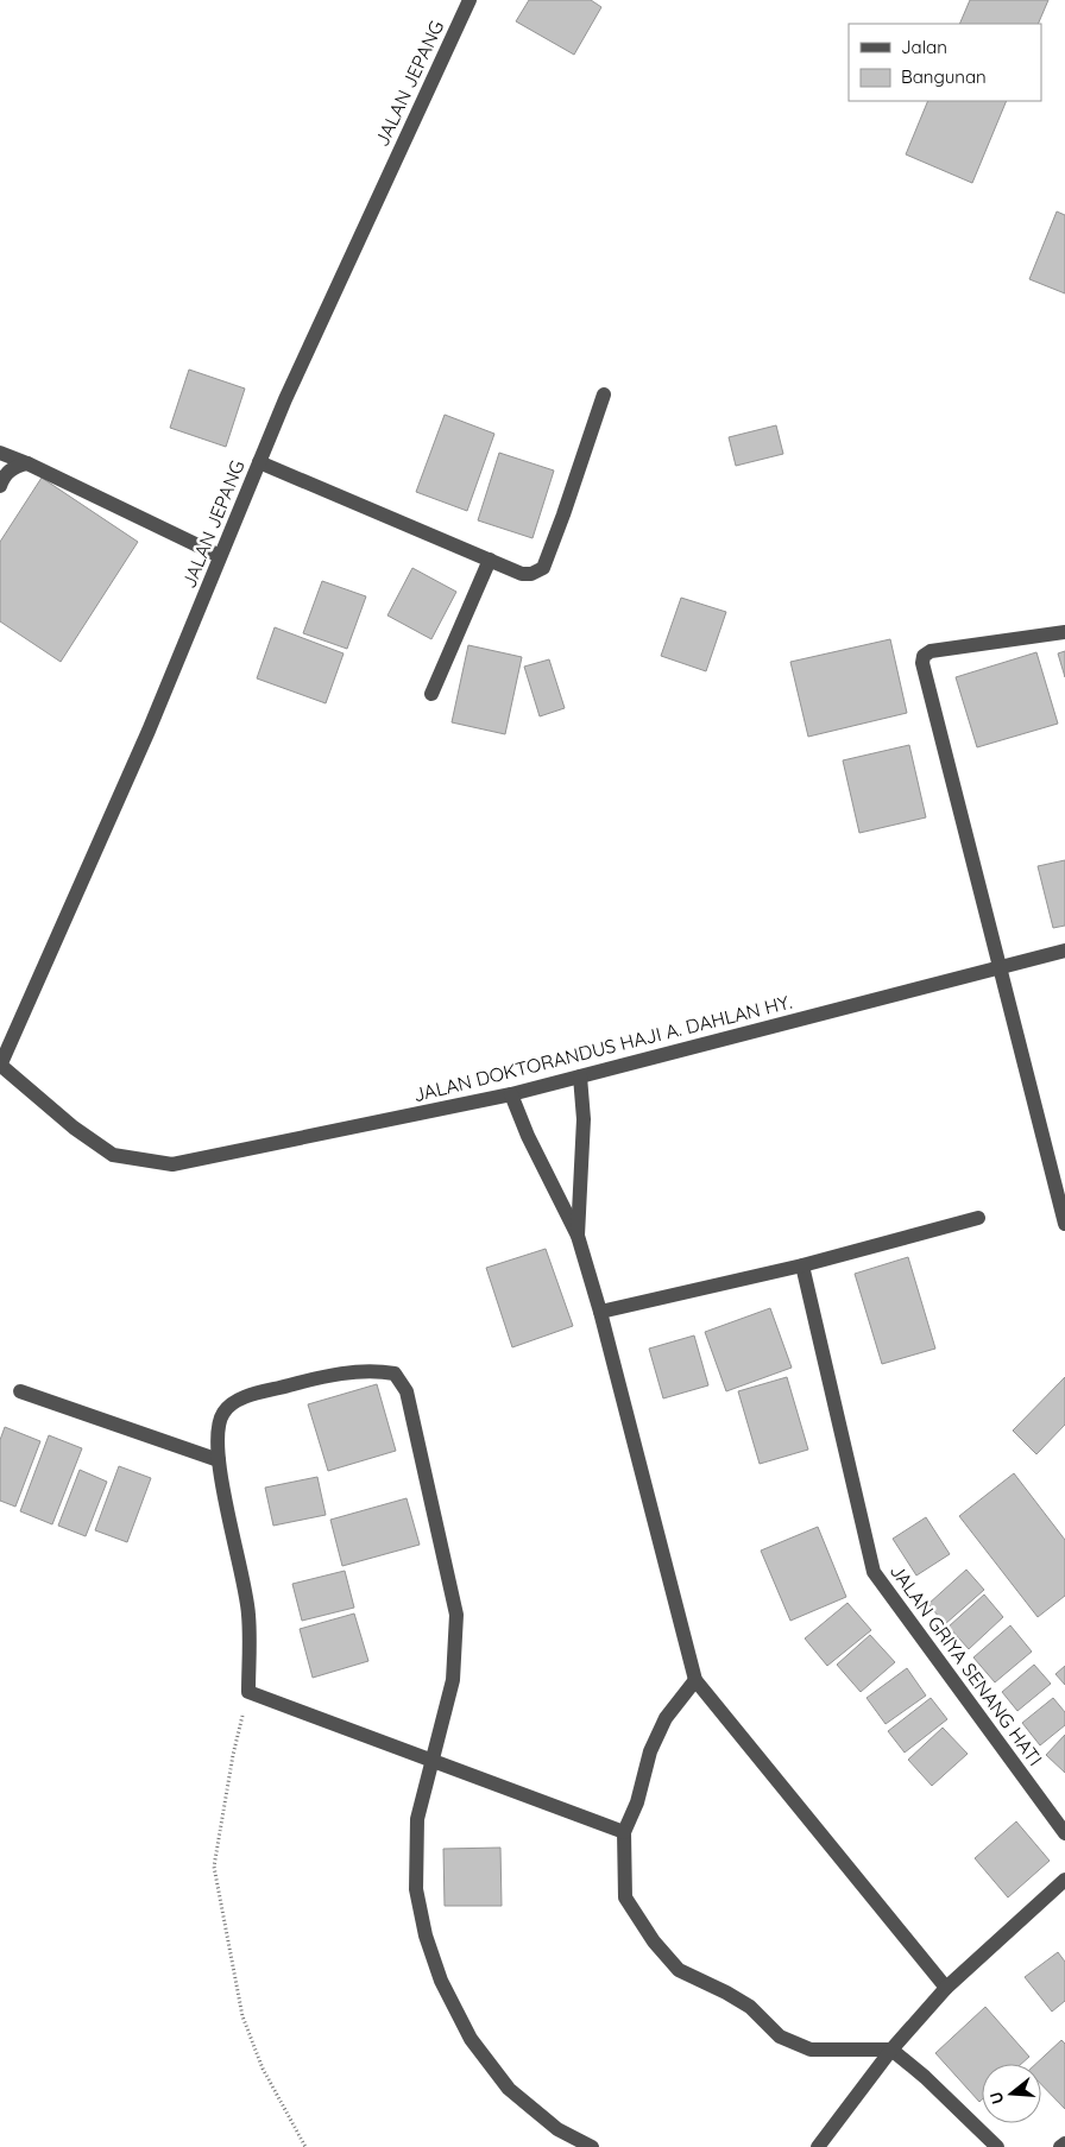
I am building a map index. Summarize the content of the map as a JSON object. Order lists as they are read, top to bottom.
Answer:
{
  "streets": {
    "street": ["JALAN JEPANG", "JALAN DOKTORANDUS HAJI A. DAHLAN HY.", "JALAN GRIYA SENANG HATI"]
  },
  "crossings": [
    ["JALAN JEPANG", "JALAN DOKTORANDUS HAJI A. DAHLAN HY."]
  ],
  "legend": ["Jalan", "Bangunan"],
  "north": "left"
}
